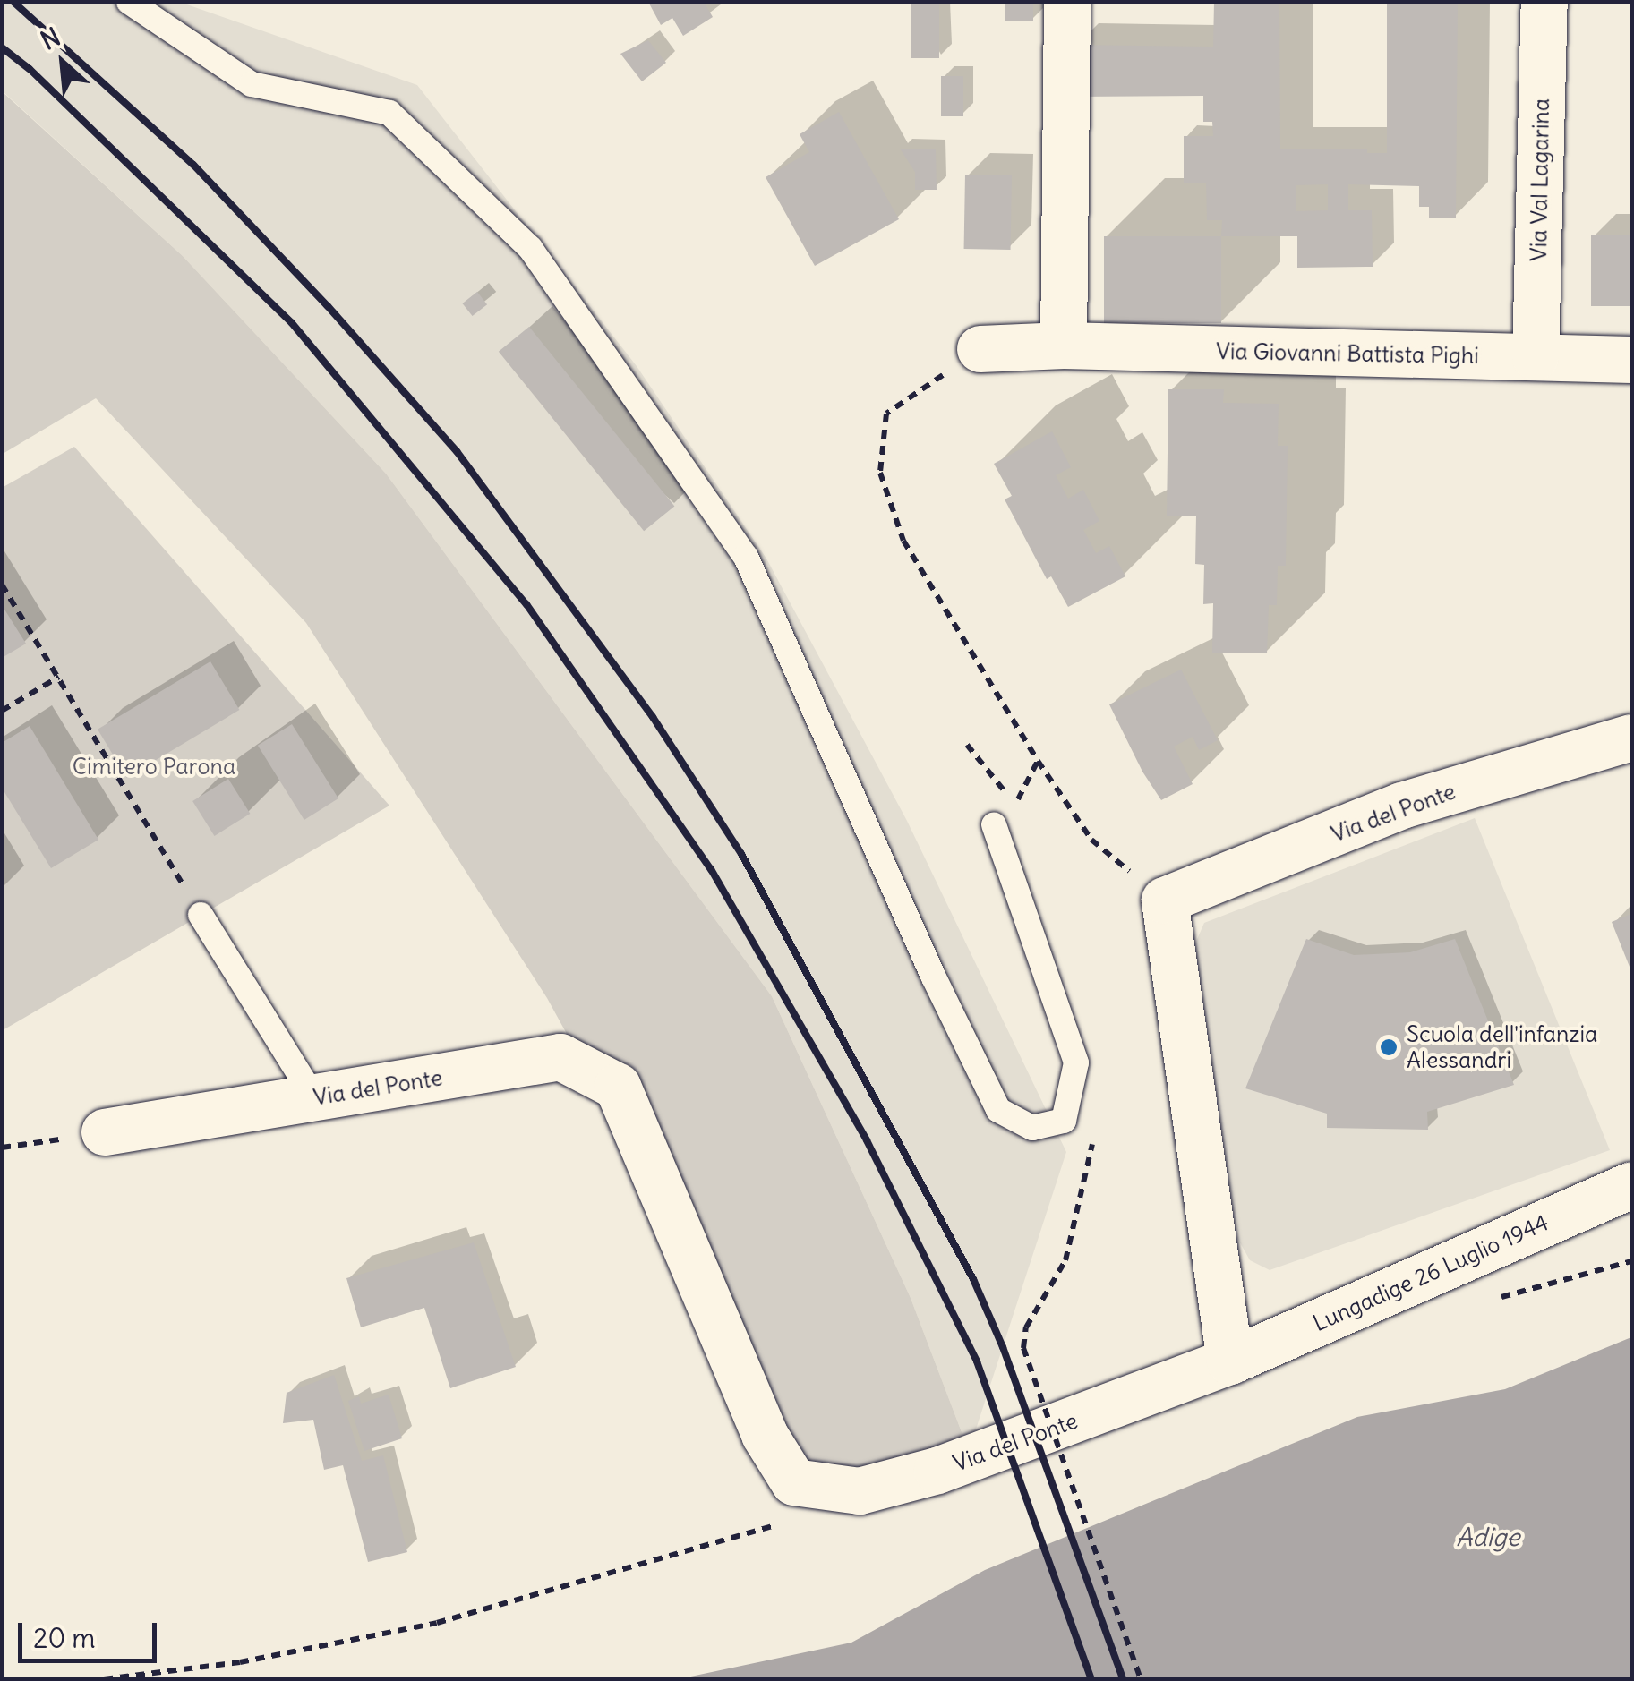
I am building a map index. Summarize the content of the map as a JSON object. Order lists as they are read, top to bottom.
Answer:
{
  "streets": {
    "street": [
      "Via Val Lagarina",
      "Via Giovanni Battista Pighi",
      "Via del Ponte",
      "Lungadige 26 Luglio 1944"
    ]
  },
  "crossings": [
    ["Via Val Lagarina", "Via Giovanni Battista Pighi"],
    ["Via del Ponte", "Lungadige 26 Luglio 1944"]
  ],
  "water": ["Adige"],
  "parks": ["Cimitero Parona"],
  "places": ["Scuola dell'infanzia Alessandri"],
  "scale_bar": "20 m",
  "north": "top left"
}
